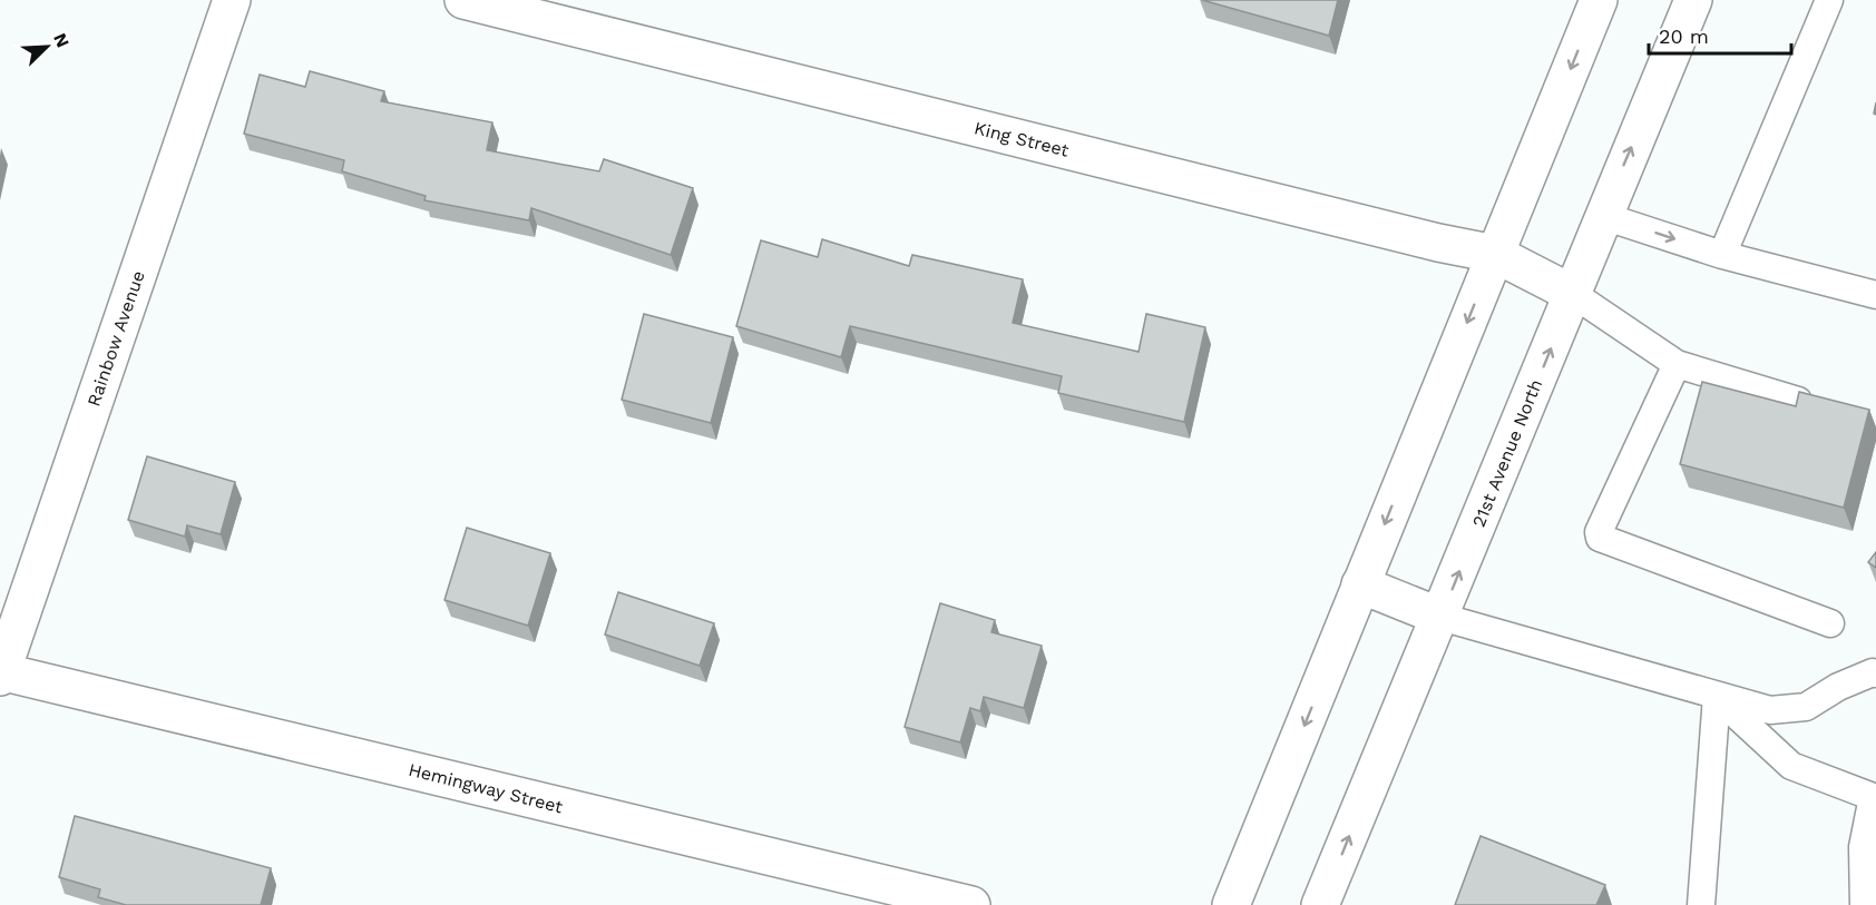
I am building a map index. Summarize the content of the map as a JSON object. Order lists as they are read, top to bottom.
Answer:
{
  "streets": {
    "street": [
      "King Street",
      "Rainbow Avenue",
      "21st Avenue North",
      "Hemingway Street"
    ]
  },
  "crossings": [
    ["King Street", "21st Avenue North"],
    ["Rainbow Avenue", "Hemingway Street"]
  ],
  "scale_bar": "20 m",
  "north": "top right"
}
